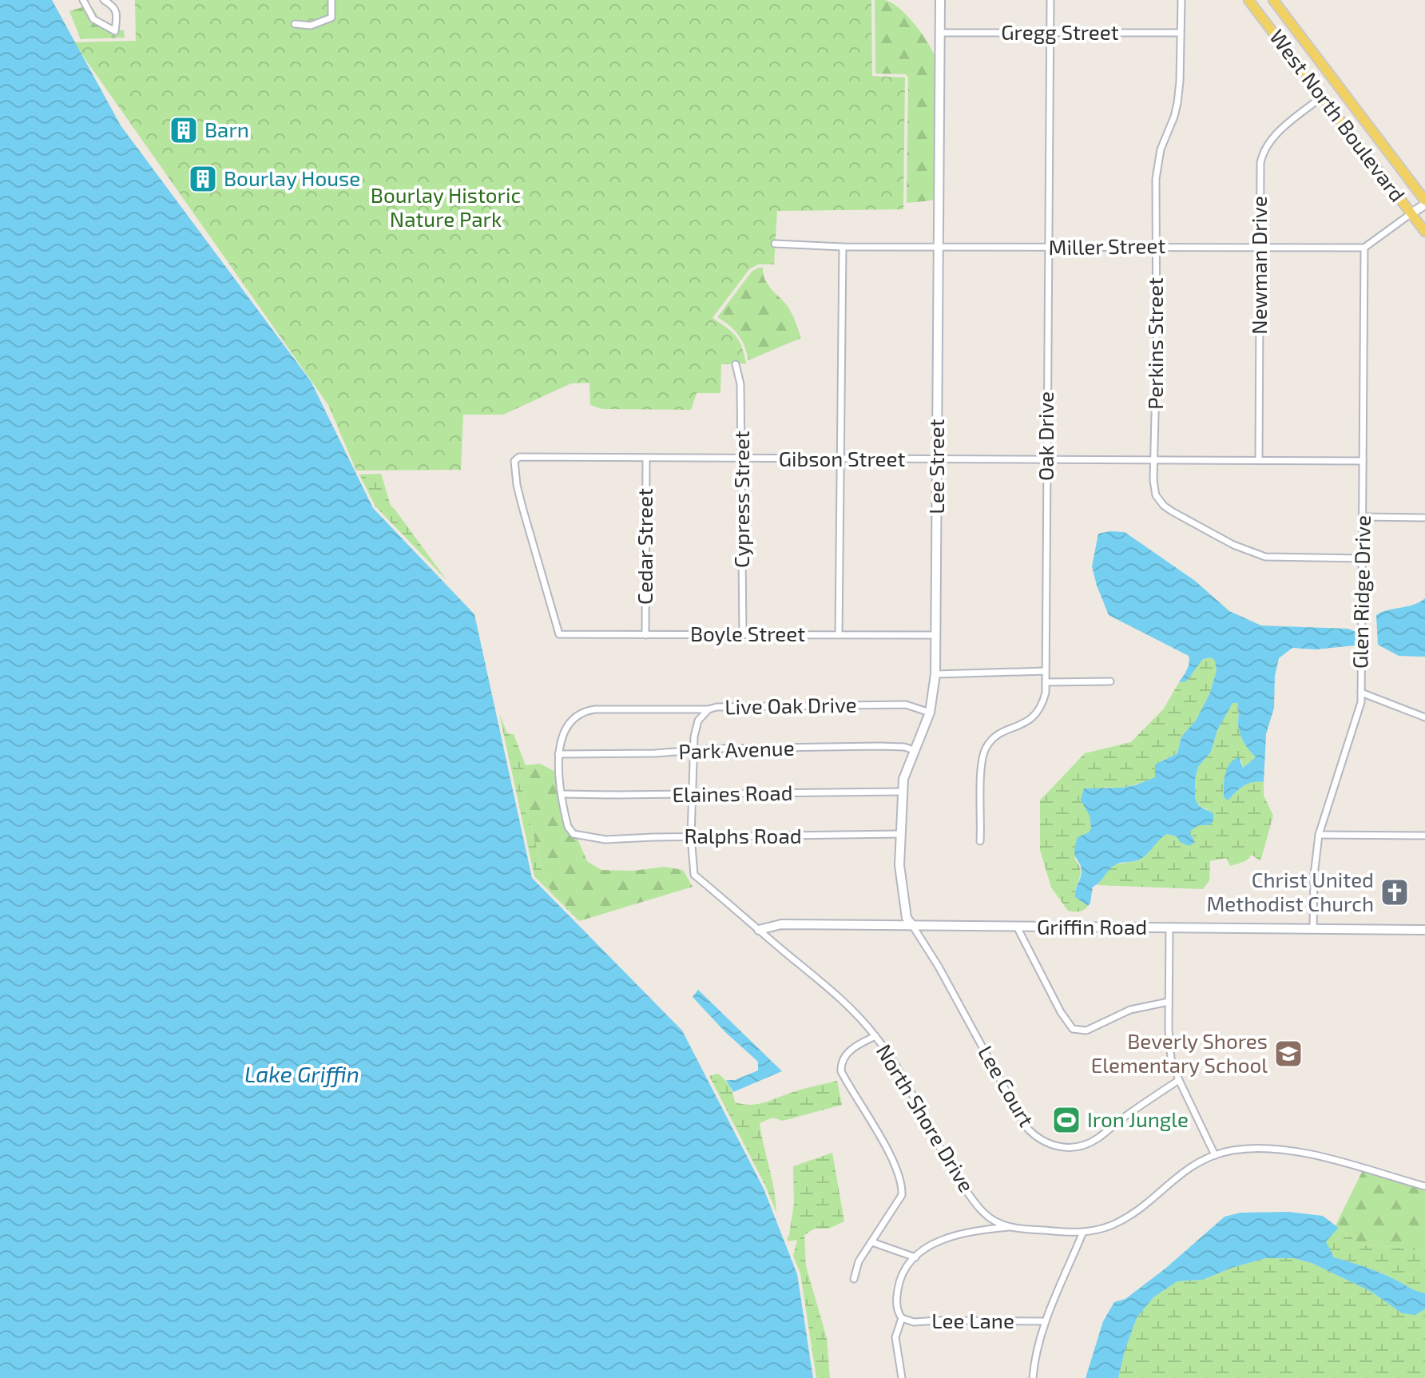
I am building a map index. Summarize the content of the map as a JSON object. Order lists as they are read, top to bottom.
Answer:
{
  "streets": {
    "main road": ["West North Boulevard"],
    "street": [
      "Gregg Street",
      "Miller Street",
      "Newman Drive",
      "Perkins Street",
      "Oak Drive",
      "Gibson Street",
      "Lee Street",
      "Cypress Street",
      "Cedar Street",
      "Glen Ridge Drive",
      "Boyle Street",
      "Live Oak Drive",
      "Park Avenue",
      "Elaines Road",
      "Ralphs Road",
      "Griffin Road",
      "Lee Court",
      "North Shore Drive",
      "Lee Lane"
    ]
  },
  "crossings": [
    ["Gregg Street", "Perkins Street"],
    ["Gregg Street", "Oak Drive"],
    ["Gregg Street", "Lee Street"],
    ["West North Boulevard", "Newman Drive"],
    ["Miller Street", "Newman Drive"],
    ["Miller Street", "Perkins Street"],
    ["Miller Street", "Oak Drive"],
    ["Miller Street", "Lee Street"],
    ["Miller Street", "Glen Ridge Drive"],
    ["Newman Drive", "Gibson Street"],
    ["Perkins Street", "Gibson Street"],
    ["Perkins Street", "Glen Ridge Drive"],
    ["Oak Drive", "Gibson Street"],
    ["Gibson Street", "Lee Street"],
    ["Gibson Street", "Cypress Street"],
    ["Gibson Street", "Cedar Street"],
    ["Gibson Street", "Glen Ridge Drive"],
    ["Gibson Street", "Boyle Street"],
    ["Lee Street", "Boyle Street"],
    ["Lee Street", "Live Oak Drive"],
    ["Lee Street", "Park Avenue"],
    ["Lee Street", "Elaines Road"],
    ["Lee Street", "Ralphs Road"],
    ["Lee Street", "Griffin Road"],
    ["Lee Street", "Lee Court"],
    ["Cypress Street", "Boyle Street"],
    ["Cedar Street", "Boyle Street"],
    ["Glen Ridge Drive", "Griffin Road"],
    ["Live Oak Drive", "Park Avenue"],
    ["Live Oak Drive", "North Shore Drive"],
    ["Park Avenue", "North Shore Drive"],
    ["Elaines Road", "Ralphs Road"],
    ["Elaines Road", "North Shore Drive"],
    ["Ralphs Road", "North Shore Drive"],
    ["Griffin Road", "Lee Court"],
    ["Griffin Road", "North Shore Drive"]
  ],
  "water": ["Lake Griffin"],
  "parks": ["Bourlay Historic Nature Park"],
  "places": {
    "building": ["Barn", "Bourlay House"],
    "church": ["Christ United Methodist Church"],
    "school or university": ["Beverly Shores Elementary School"],
    "sports": ["Iron Jungle"]
  }
}
